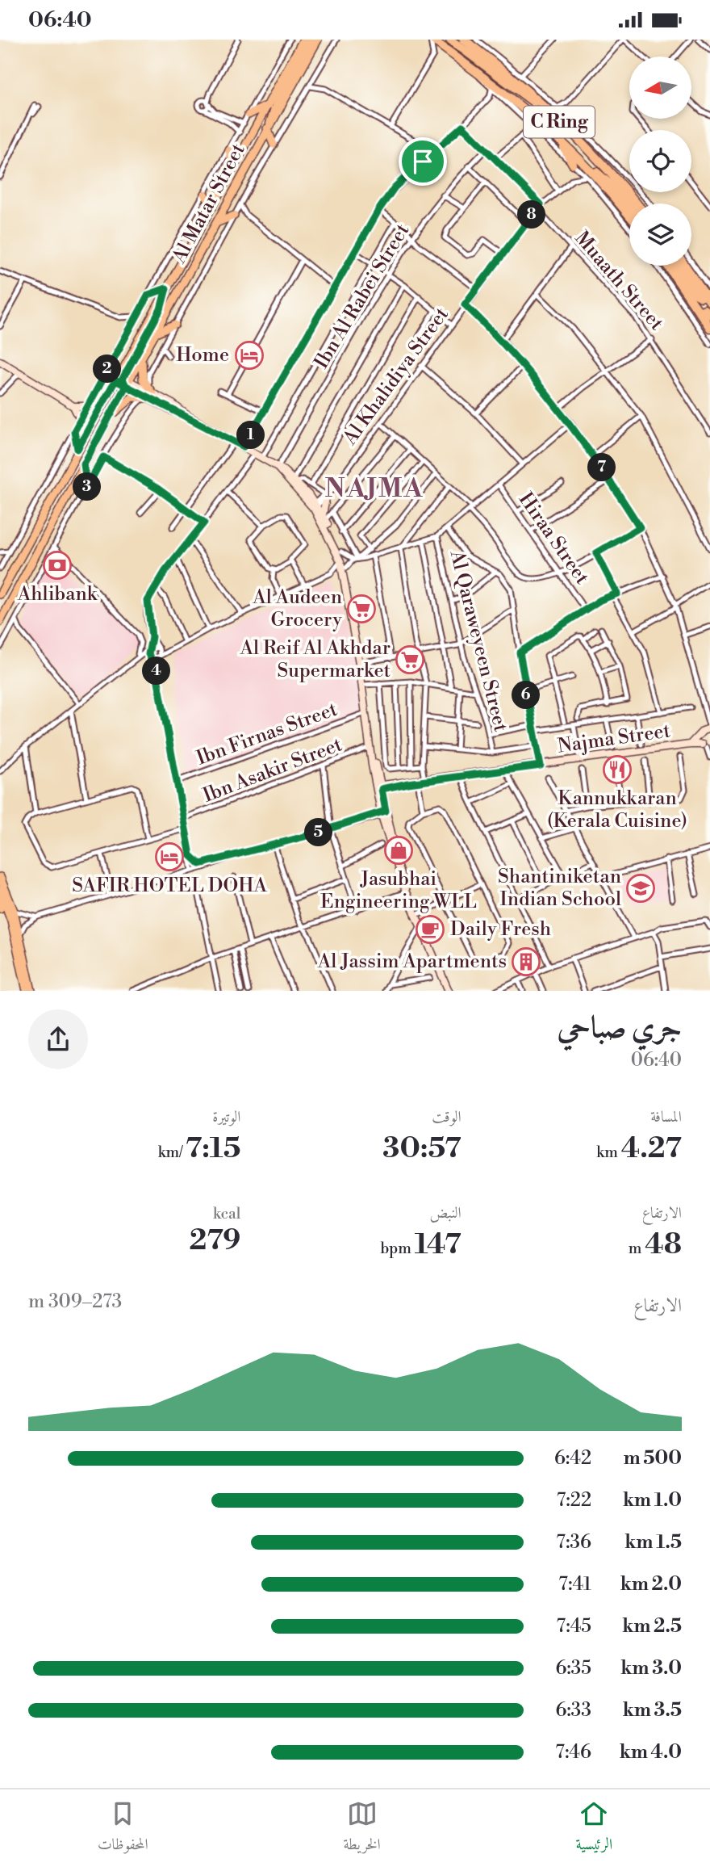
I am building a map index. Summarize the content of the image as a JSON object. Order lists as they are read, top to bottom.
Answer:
{
  "streets": {
    "highway": ["C Ring"],
    "main road": ["Al Matar Street", "Najma Street"],
    "street": [
      "Muaath Street",
      "Ibn Al Rabei Street",
      "Al Khalidiya Street",
      "Hiraa Street",
      "Al Qaraweyeen Street",
      "Ibn Firnas Street",
      "Ibn Asakir Street"
    ]
  },
  "crossings": [
    ["Muaath Street", "Al Khalidiya Street"]
  ],
  "districts": ["NAJMA"],
  "places": {
    "hotel": ["Home", "SAFIR HOTEL DOHA"],
    "bank": ["Ahlibank"],
    "supermarket": ["Al Audeen Grocery", "Al Reif Al Akhdar Supermarket"],
    "restaurant": ["Kannukkaran (Kerala Cuisine)"],
    "shop": ["Jasubhai Engineering WLL"],
    "school or university": ["Shantiniketan Indian School"],
    "cafe": ["Daily Fresh"],
    "building": ["Al Jassim Apartments"]
  },
  "north": "left",
  "page": {
    "status": "06:40",
    "pins": [
      "8",
      "2",
      "1",
      "7",
      "3",
      "4",
      "6",
      "5"
    ],
    "heading": ["جري صباحي", "06:40"],
    "stats": [
      ["المسافة", "4.27 km"],
      ["الوقت", "30:57"],
      ["الوتيرة", "7:15 /km"],
      ["الارتفاع", "48 m"],
      ["النبض", "147 bpm"],
      ["kcal", "279"]
    ],
    "chart": ["الارتفاع", "273–309 m"],
    "list": [
      {
        "name": "500 m",
        "note": "6:42"
      },
      {
        "name": "1.0 km",
        "note": "7:22"
      },
      {
        "name": "1.5 km",
        "note": "7:36"
      },
      {
        "name": "2.0 km",
        "note": "7:41"
      },
      {
        "name": "2.5 km",
        "note": "7:45"
      },
      {
        "name": "3.0 km",
        "note": "6:35"
      },
      {
        "name": "3.5 km",
        "note": "6:33"
      },
      {
        "name": "4.0 km",
        "note": "7:46"
      }
    ],
    "tabs": ["الرئيسية", "الخريطة", "المحفوظات"]
  }
}
